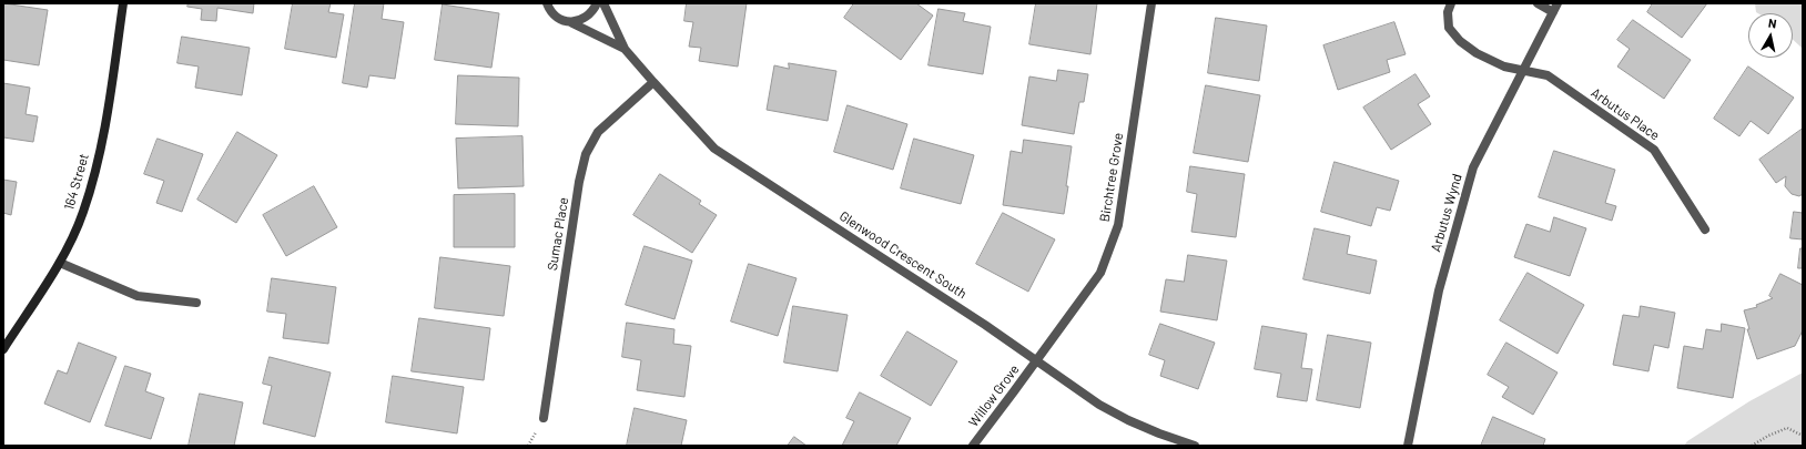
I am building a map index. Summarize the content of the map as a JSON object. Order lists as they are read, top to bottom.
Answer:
{
  "streets": {
    "street": [
      "Arbutus Place",
      "Birchtree Grove",
      "164 Street",
      "Arbutus Wynd",
      "Sumac Place",
      "Glenwood Crescent South",
      "Willow Grove"
    ]
  },
  "crossings": [
    ["Arbutus Place", "Arbutus Wynd"],
    ["Birchtree Grove", "Glenwood Crescent South"],
    ["Birchtree Grove", "Willow Grove"],
    ["Sumac Place", "Glenwood Crescent South"],
    ["Glenwood Crescent South", "Willow Grove"]
  ],
  "north": "top"
}
